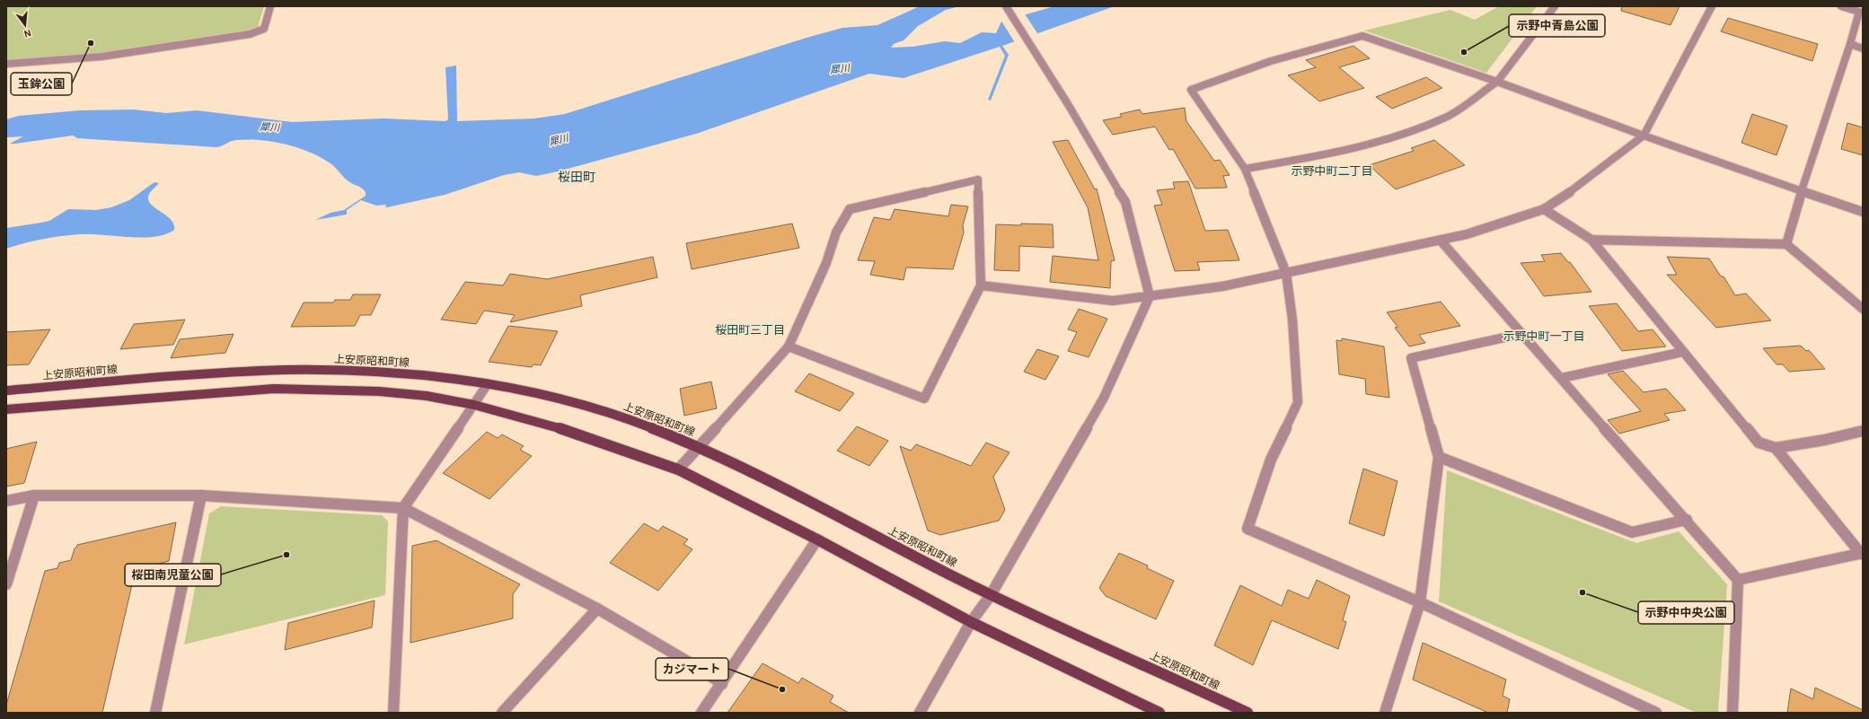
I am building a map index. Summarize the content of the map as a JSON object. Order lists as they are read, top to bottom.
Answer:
{
  "streets": {
    "main road": ["上安原昭和町線"]
  },
  "districts": [
    "示野中町二丁目",
    "桜田町",
    "桜田町三丁目",
    "示野中町一丁目"
  ],
  "water": ["犀川"],
  "places": [
    "玉鉾公園",
    "示野中青島公園",
    "桜田南児童公園",
    "示野中中央公園",
    "カジマート"
  ],
  "north": "bottom"
}
